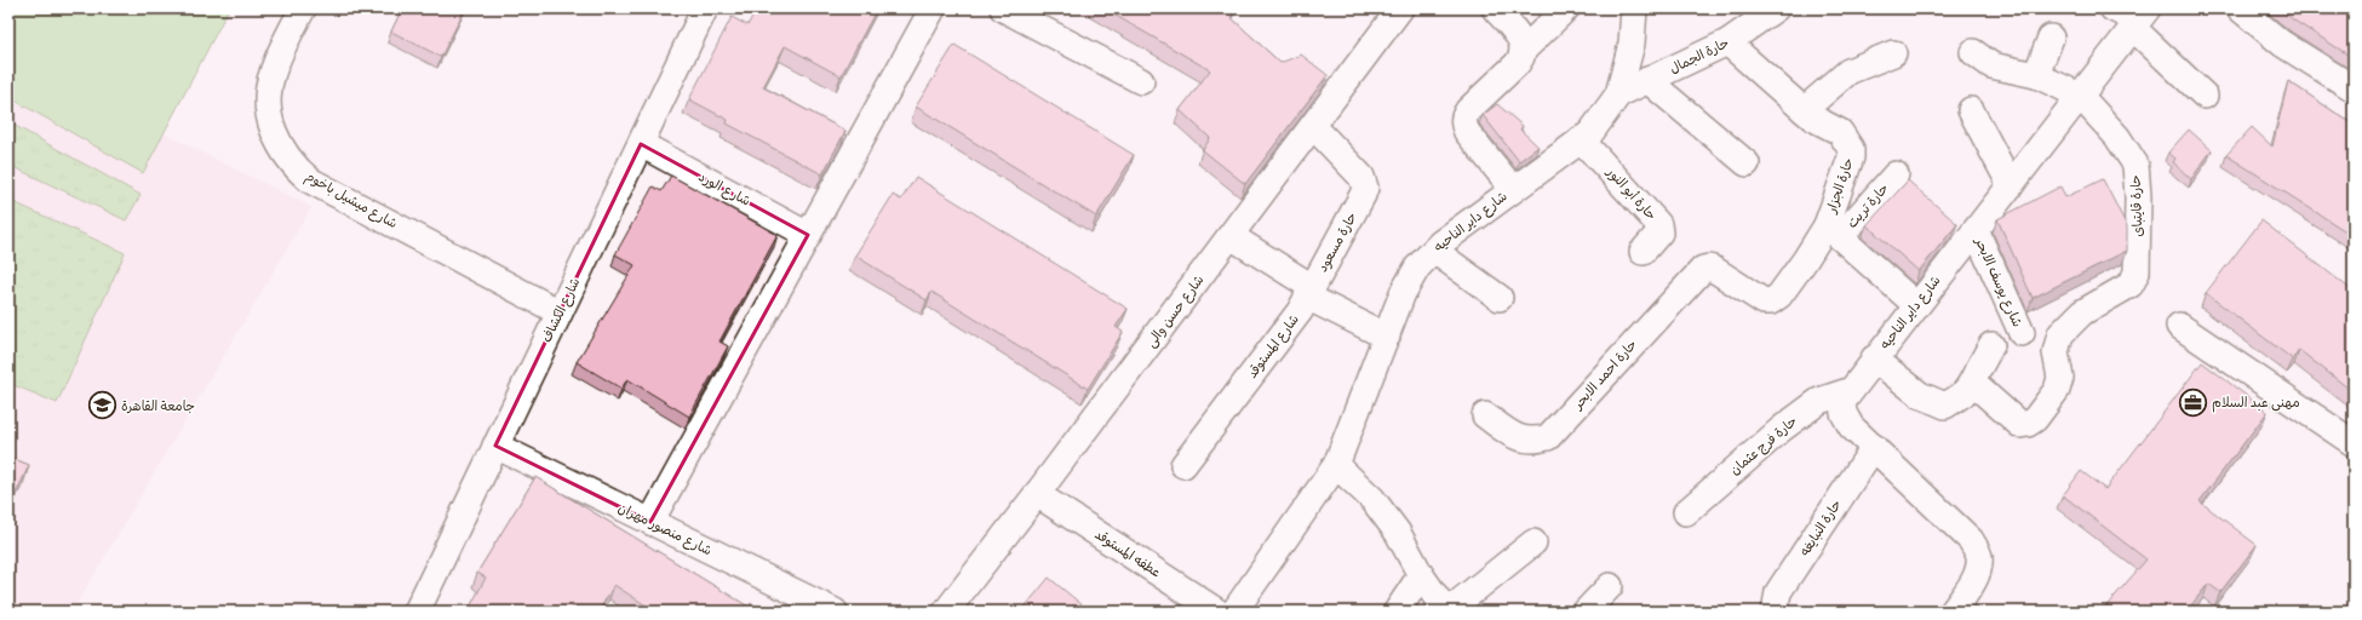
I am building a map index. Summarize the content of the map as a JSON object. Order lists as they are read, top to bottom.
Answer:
{
  "streets": {
    "street": [
      "حارة الجمال",
      "حارة الجزار",
      "شارع الورد",
      "حارة أبو النور",
      "شارع ميشيل باخوم",
      "حارة تريت",
      "حارة قايتباى",
      "شارع داير الناحيه",
      "حارة مسعود",
      "شارع يوسف الابحر",
      "شارع الكشاف",
      "شارع حسن والى",
      "شارع المستوقد",
      "حارة احمد الابحر",
      "حارة فرج عثمان",
      "حارة النبايغه",
      "شارع منصور مهران",
      "عطفه المستوقد"
    ]
  },
  "crossings": [
    ["حارة الجمال", "حارة الجزار"],
    ["حارة الجمال", "شارع داير الناحيه"],
    ["حارة الجزار", "حارة تريت"],
    ["حارة الجزار", "حارة احمد الابحر"],
    ["شارع الورد", "شارع الكشاف"],
    ["حارة أبو النور", "شارع داير الناحيه"],
    ["شارع ميشيل باخوم", "شارع الكشاف"],
    ["حارة قايتباى", "شارع داير الناحيه"],
    ["شارع داير الناحيه", "شارع يوسف الابحر"],
    ["شارع داير الناحيه", "حارة فرج عثمان"],
    ["شارع داير الناحيه", "حارة النبايغه"],
    ["حارة مسعود", "شارع حسن والى"],
    ["حارة مسعود", "شارع المستوقد"],
    ["شارع الكشاف", "شارع منصور مهران"],
    ["شارع حسن والى", "عطفه المستوقد"]
  ],
  "places": {
    "office": ["مهنى عبد السلام"],
    "school or university": ["جامعة القاهرة"]
  }
}
